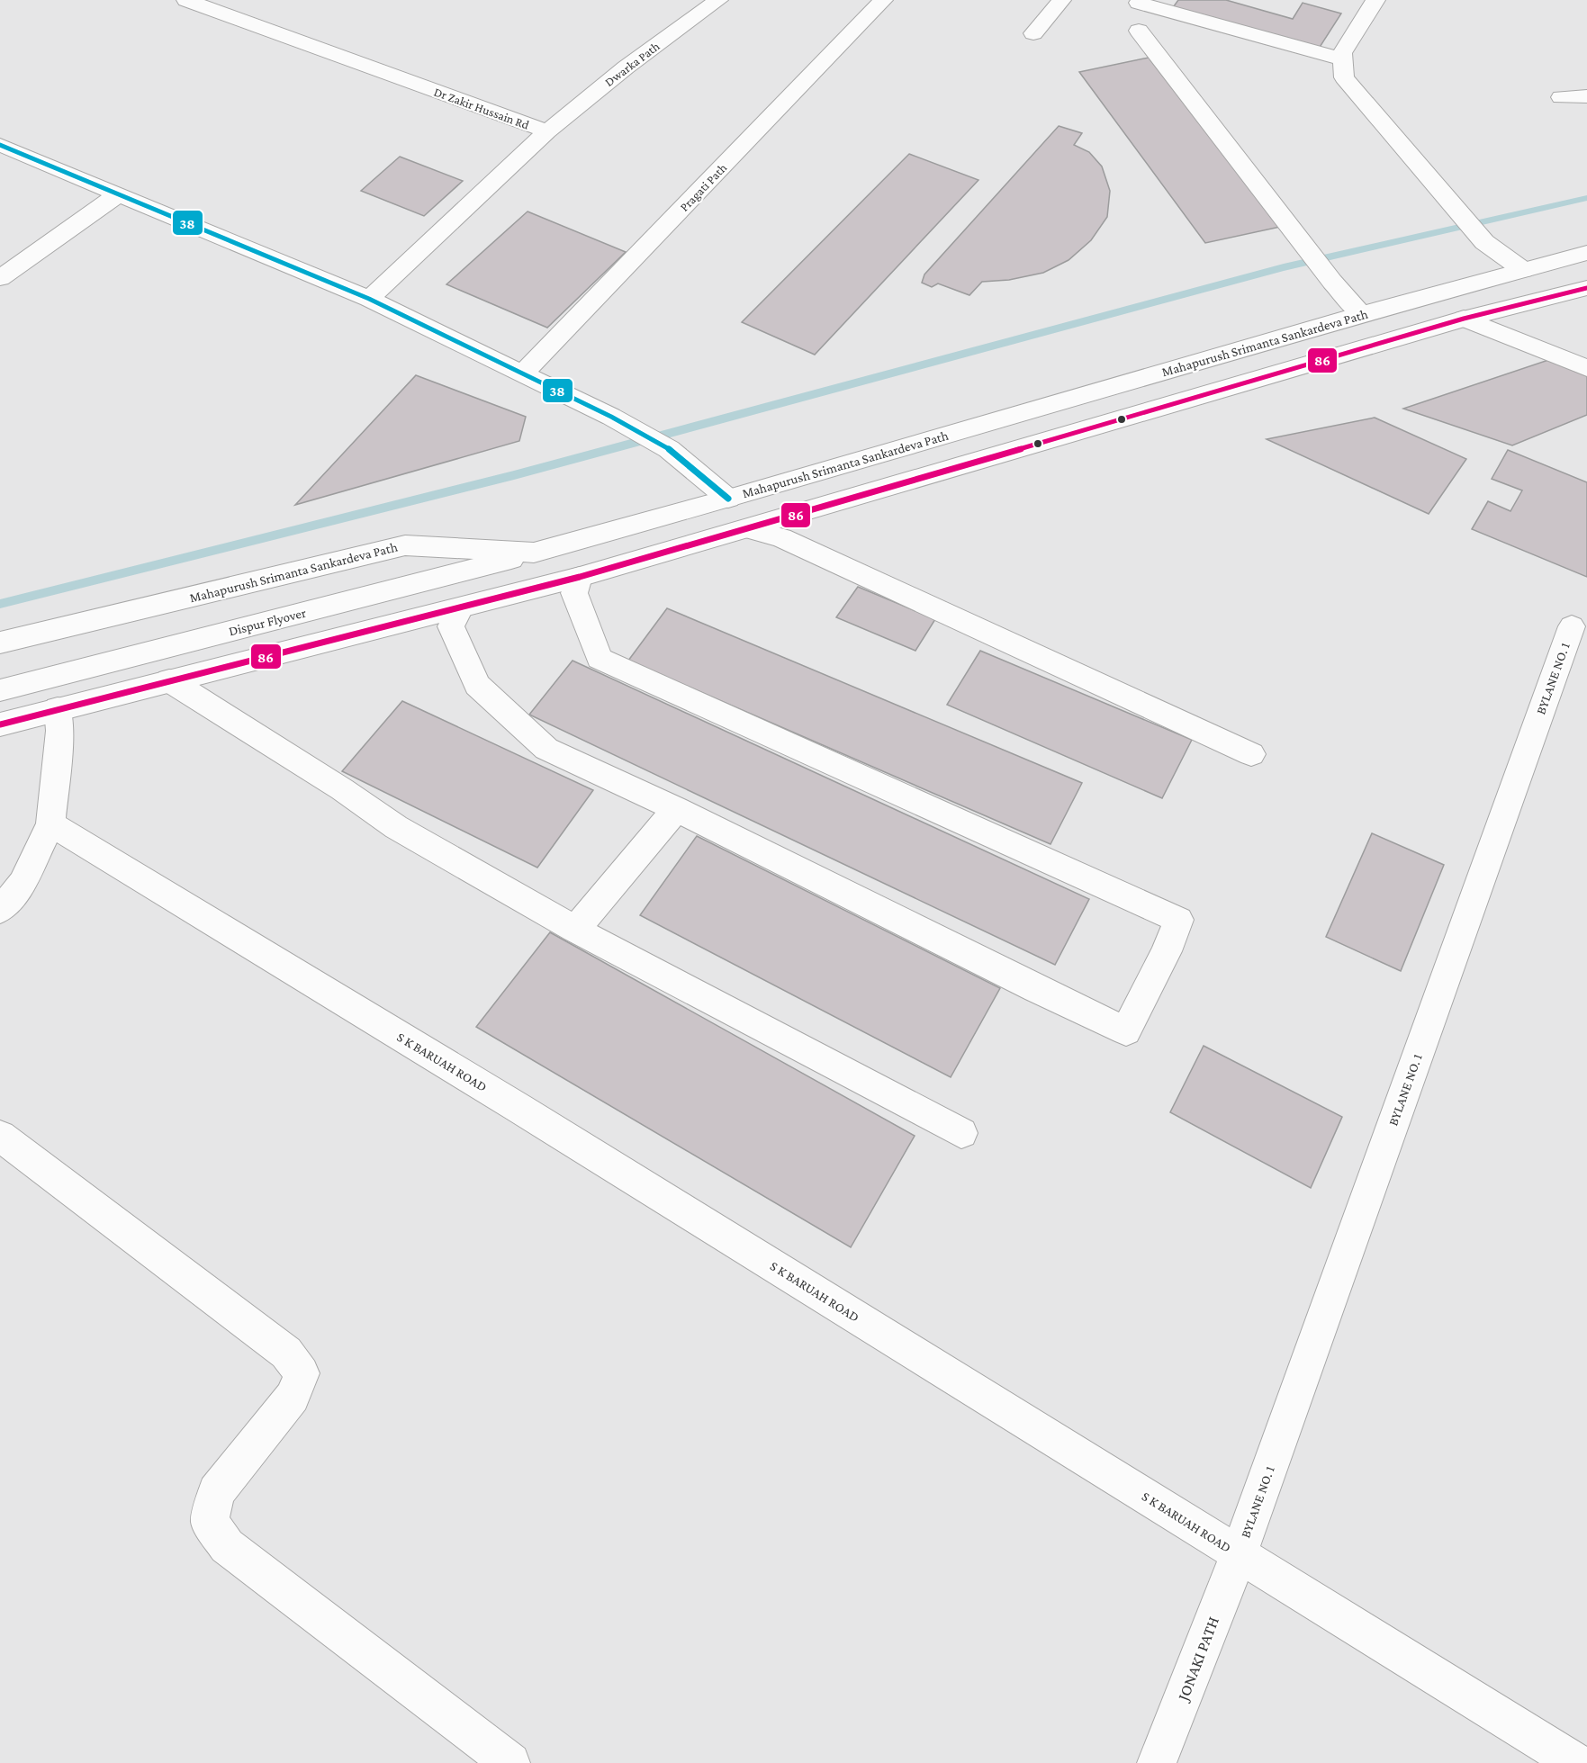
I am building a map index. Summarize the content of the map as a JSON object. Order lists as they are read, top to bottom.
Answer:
{
  "streets": {
    "street": [
      "Dwarka Path",
      "Dr Zakir Hussain Rd",
      "Pragati Path",
      "Mahapurush Srimanta Sankardeva Path",
      "Dispur Flyover",
      "BYLANE NO. 1",
      "S K BARUAH ROAD",
      "JONAKI PATH"
    ]
  },
  "crossings": [
    ["Dwarka Path", "Dr Zakir Hussain Rd"],
    ["Mahapurush Srimanta Sankardeva Path", "Dispur Flyover"],
    ["BYLANE NO. 1", "S K BARUAH ROAD"],
    ["BYLANE NO. 1", "JONAKI PATH"],
    ["S K BARUAH ROAD", "JONAKI PATH"]
  ],
  "lines": ["transit line 38", "transit line 86"]
}
